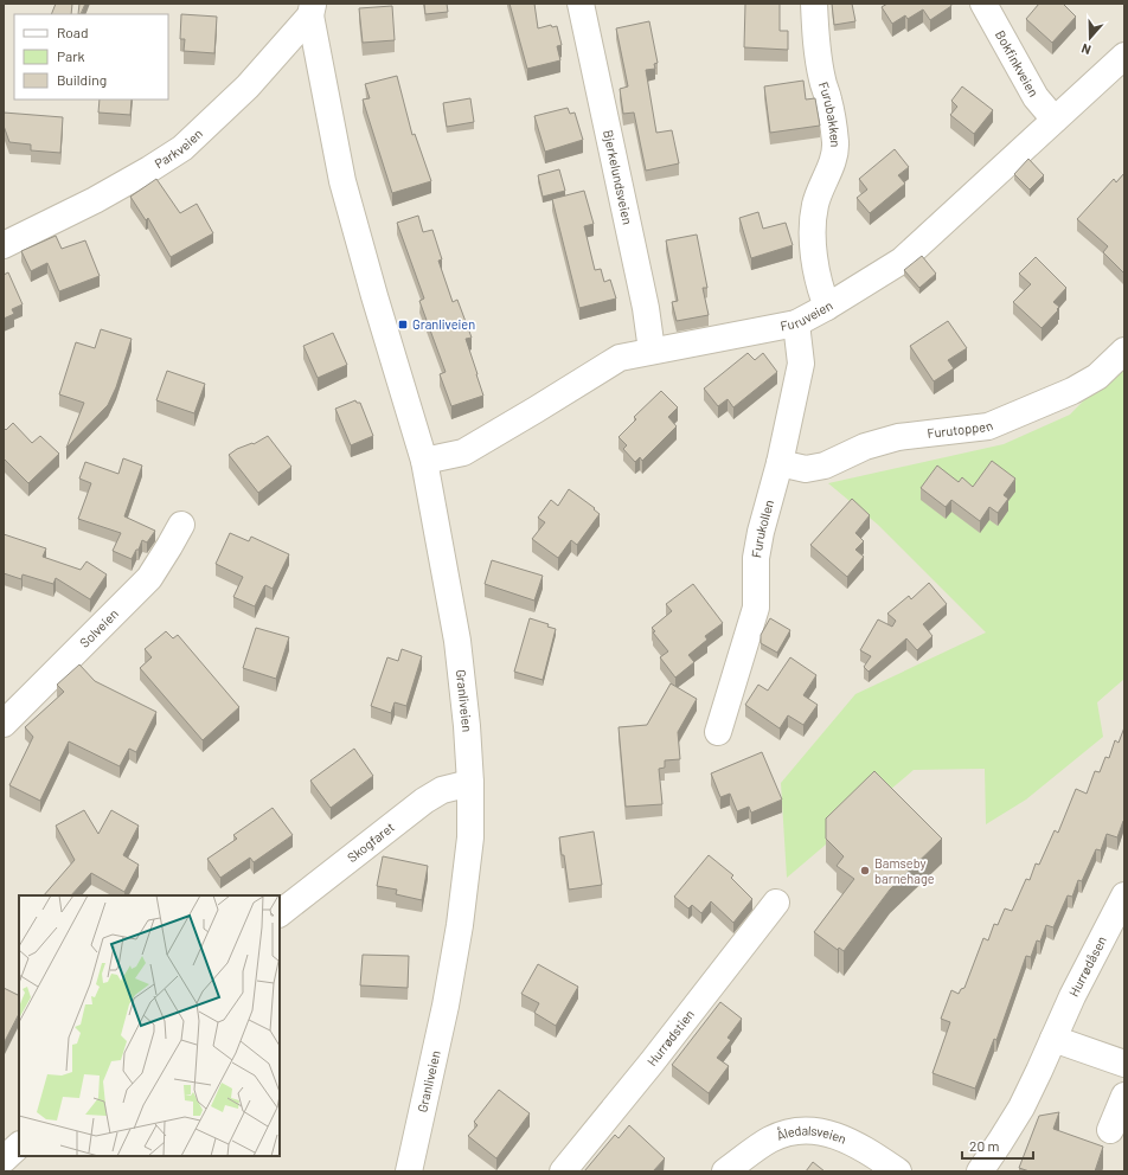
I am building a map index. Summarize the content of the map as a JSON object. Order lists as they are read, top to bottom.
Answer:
{
  "streets": {
    "street": [
      "Bokfinkveien",
      "Furubakken",
      "Parkveien",
      "Bjerkelundsveien",
      "Furuveien",
      "Furutoppen",
      "Furukollen",
      "Solveien",
      "Granliveien",
      "Skogfaret",
      "Hurrødåsen",
      "Hurrødstien",
      "Åledalsveien"
    ]
  },
  "crossings": [
    ["Bokfinkveien", "Furuveien"],
    ["Furubakken", "Furuveien"],
    ["Parkveien", "Granliveien"],
    ["Bjerkelundsveien", "Furuveien"],
    ["Furuveien", "Furukollen"],
    ["Furuveien", "Granliveien"],
    ["Furutoppen", "Furukollen"],
    ["Granliveien", "Skogfaret"]
  ],
  "places": {
    "transit": ["Granliveien"],
    "other": ["Bamseby barnehage"]
  },
  "legend": ["Road", "Park", "Building"],
  "scale_bar": "20 m",
  "north": "bottom"
}
